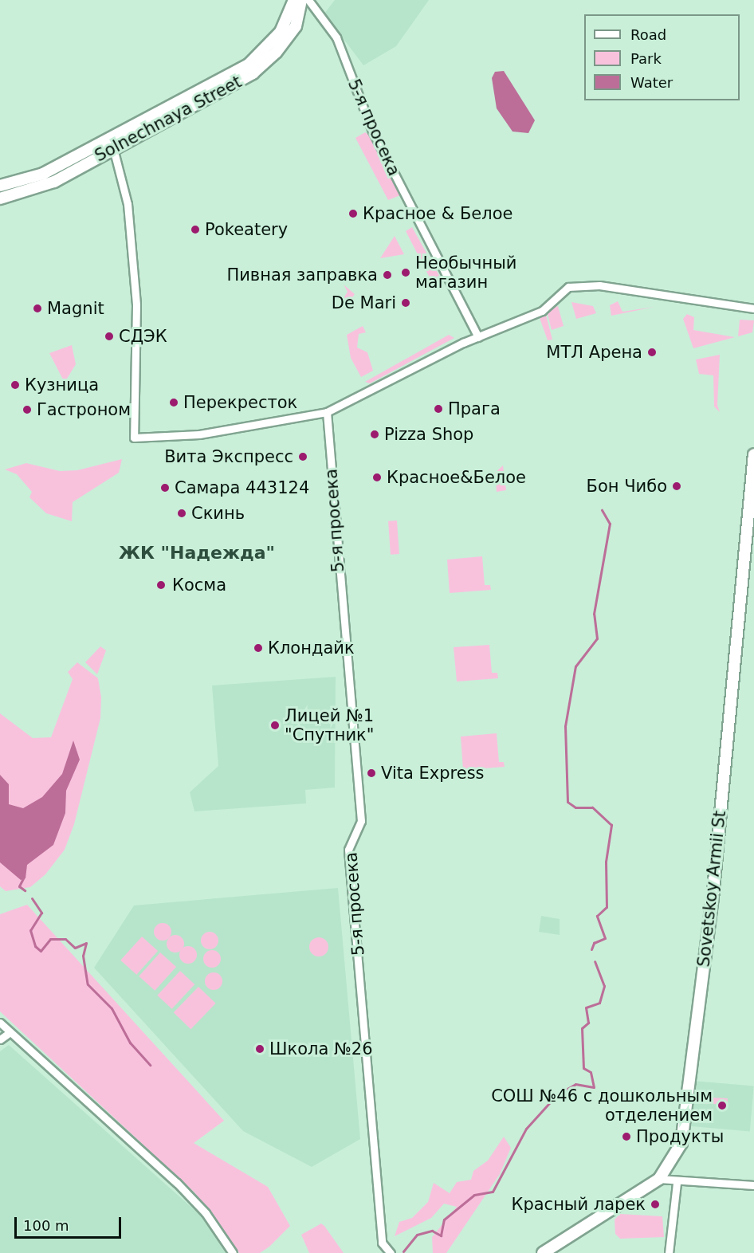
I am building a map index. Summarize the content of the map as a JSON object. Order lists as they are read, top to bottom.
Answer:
{
  "streets": {
    "street": ["Solnechnaya Street", "5-я просека", "Sovetskoy Armii St"]
  },
  "districts": ["ЖК \"Надежда\""],
  "places": [
    "Красное & Белое",
    "Pokeatery",
    "Необычный магазин",
    "Пивная заправка",
    "De Mari",
    "Magnit",
    "СДЭК",
    "МТЛ Арена",
    "Кузница",
    "Перекресток",
    "Прага",
    "Гастроном",
    "Pizza Shop",
    "Вита Экспресс",
    "Красное&Белое",
    "Бон Чибо",
    "Самара 443124",
    "Скинь",
    "Косма",
    "Клондайк",
    "Лицей №1 \"Спутник\"",
    "Vita Express",
    "Школа №26",
    "СОШ №46 с дошкольным отделением",
    "Продукты",
    "Красный ларек"
  ],
  "legend": ["Road", "Park", "Water"],
  "scale_bar": "100 m"
}
